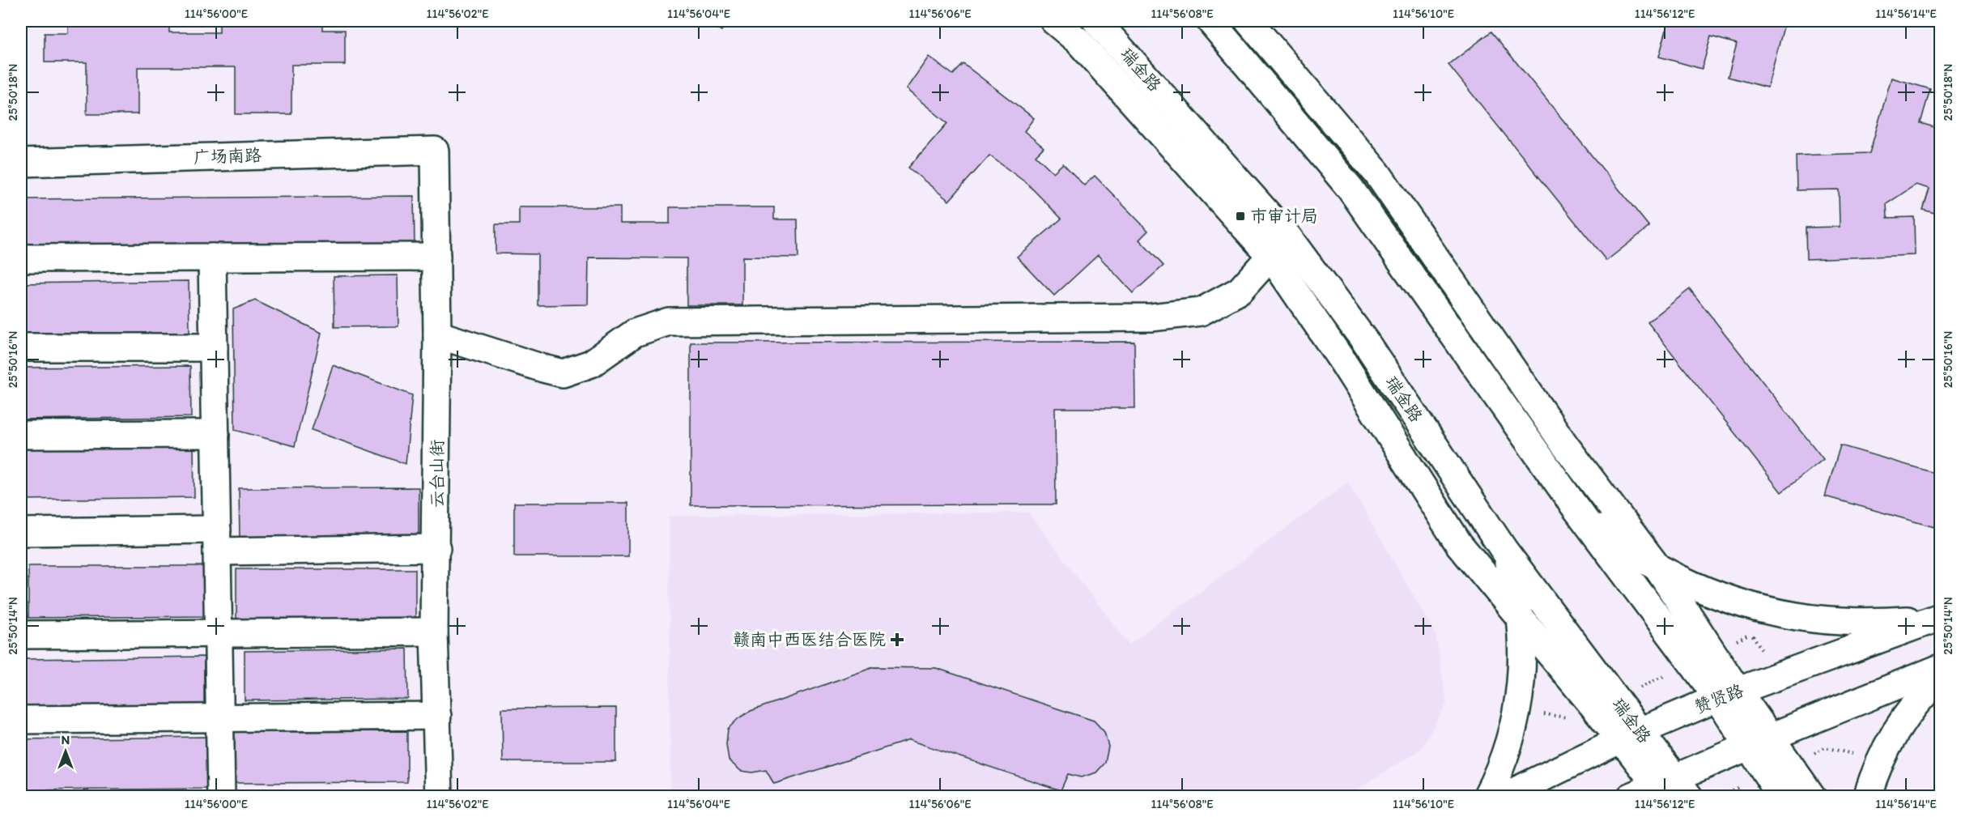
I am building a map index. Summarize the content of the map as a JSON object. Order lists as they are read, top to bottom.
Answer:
{
  "streets": {
    "street": [
      "瑞金路",
      "广场南路",
      "云台山街",
      "赞贤路"
    ]
  },
  "crossings": [
    ["瑞金路", "赞贤路"],
    ["广场南路", "云台山街"]
  ],
  "places": {
    "transit": ["市审计局"],
    "health": ["赣南中西医结合医院"]
  },
  "north": "top",
  "coordinates": [
    "114°56'00\"E",
    "114°56'02\"E",
    "114°56'04\"E",
    "114°56'06\"E",
    "114°56'08\"E",
    "114°56'10\"E",
    "114°56'12\"E",
    "114°56'14\"E",
    "25°50'18\"N",
    "25°50'16\"N",
    "25°50'14\"N"
  ]
}
